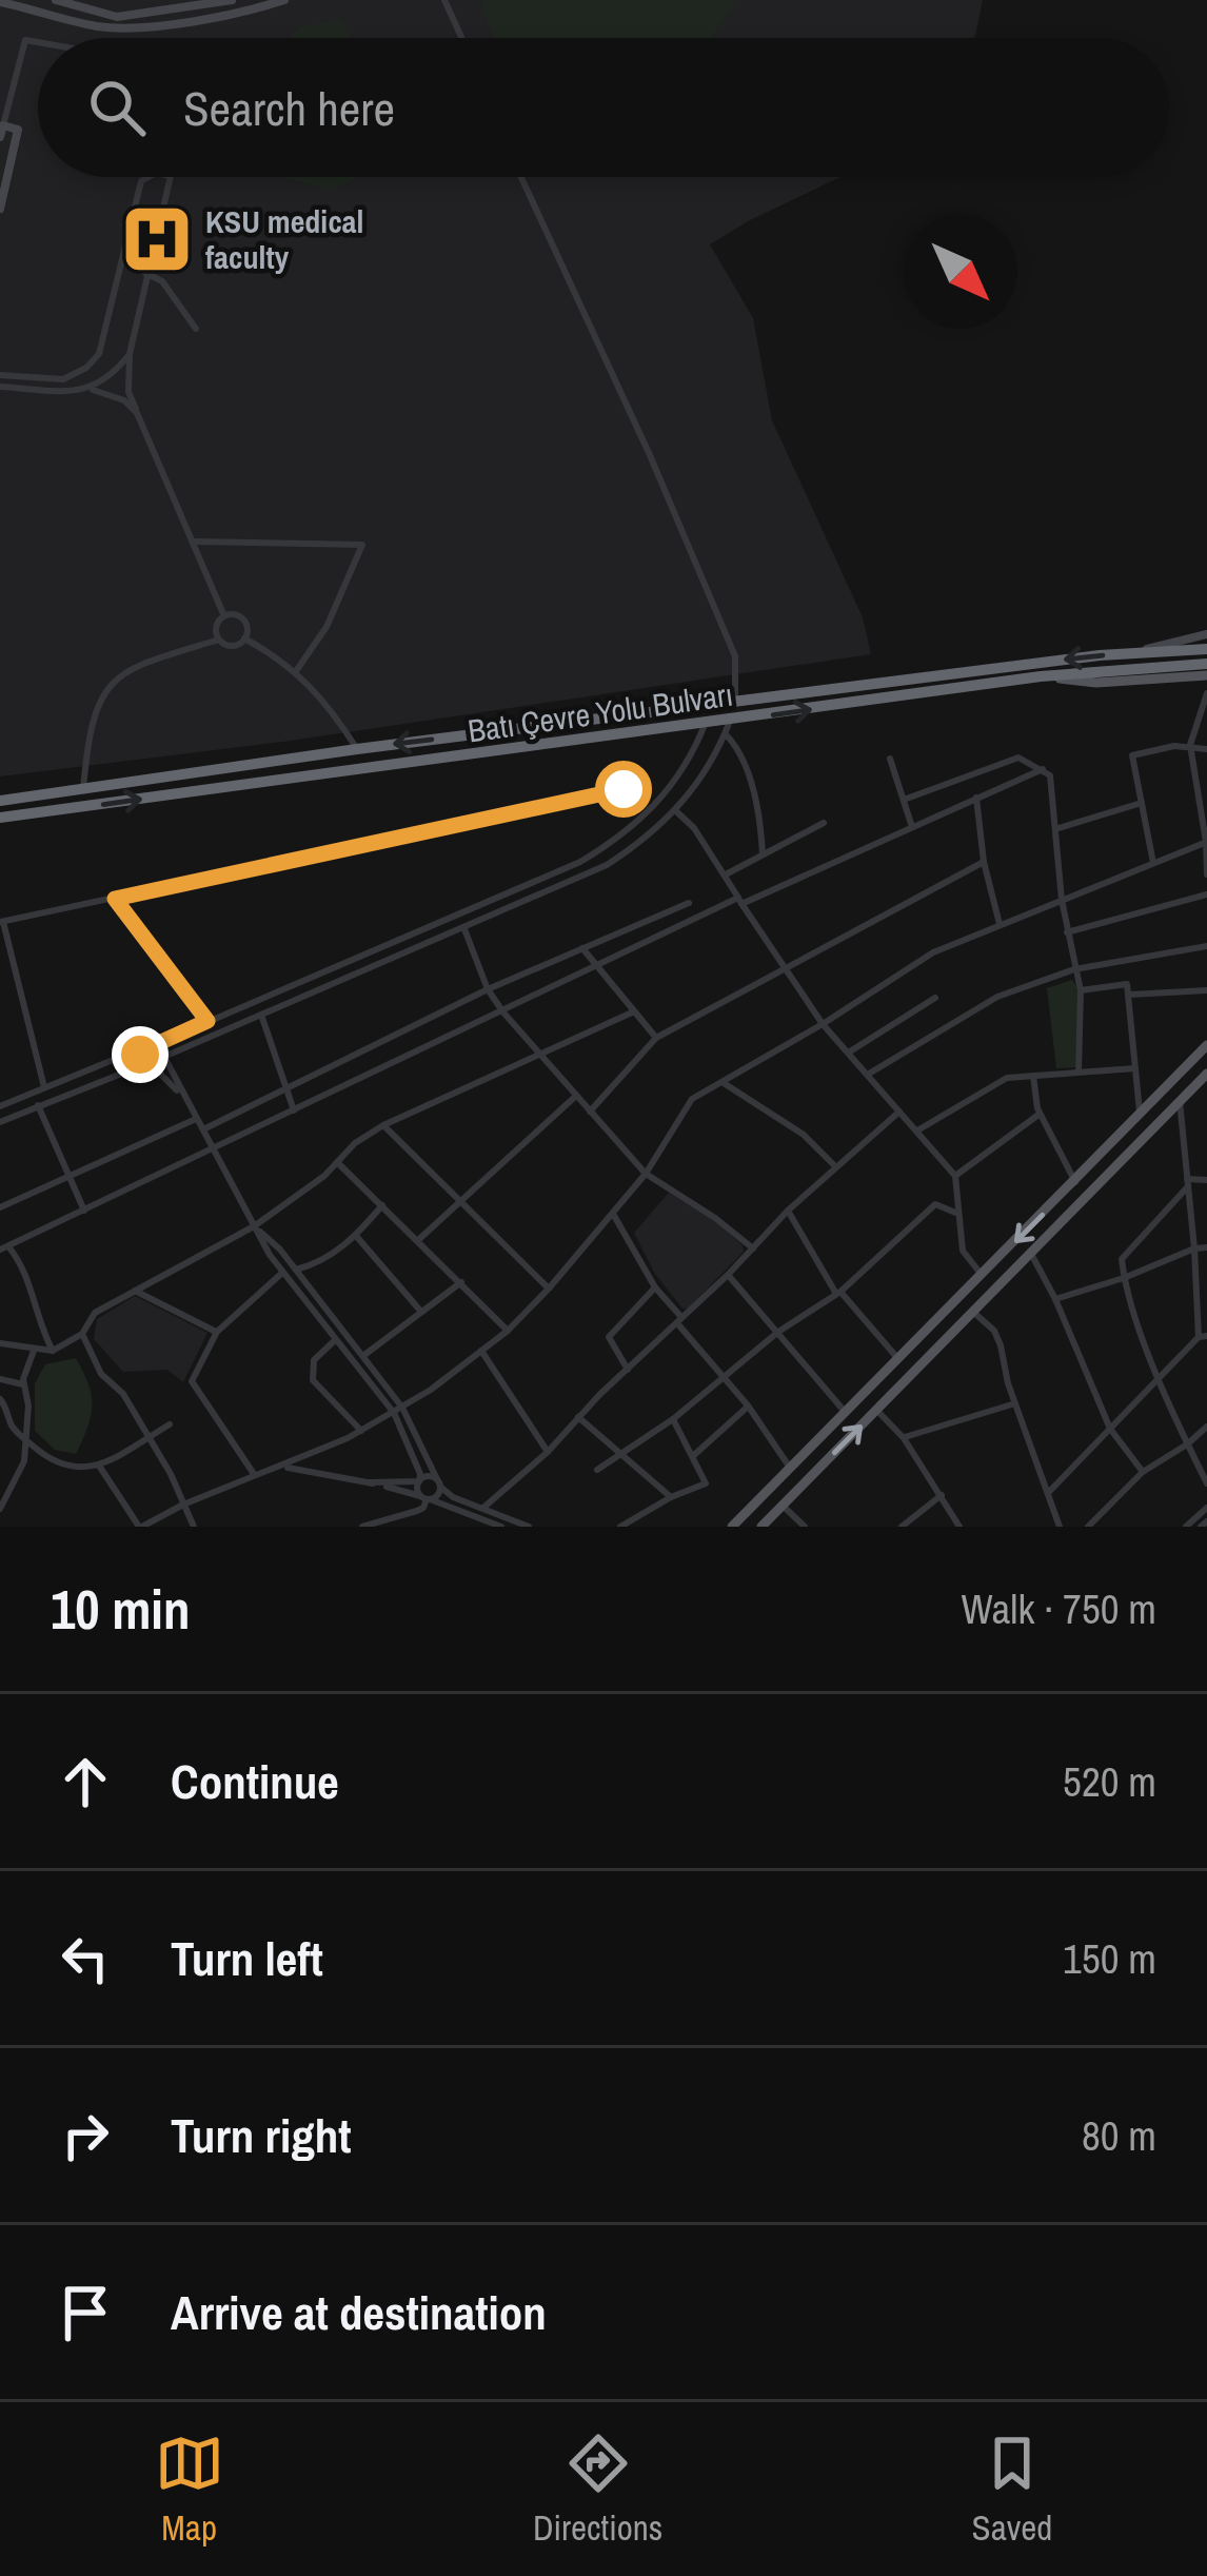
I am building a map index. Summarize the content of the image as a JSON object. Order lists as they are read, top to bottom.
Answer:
{
  "streets": {
    "highway": ["Batı Çevre Yolu Bulvarı"]
  },
  "places": {
    "hospital": ["KSU medical faculty"]
  },
  "north": "bottom right",
  "page": {
    "search": "Search here",
    "heading": ["10 min", "Walk · 750 m"],
    "list": [
      ["Continue", "520 m"],
      ["Turn left", "150 m"],
      ["Turn right", "80 m"],
      "Arrive at destination"
    ],
    "nav": ["Map", "Directions", "Saved"]
  }
}
